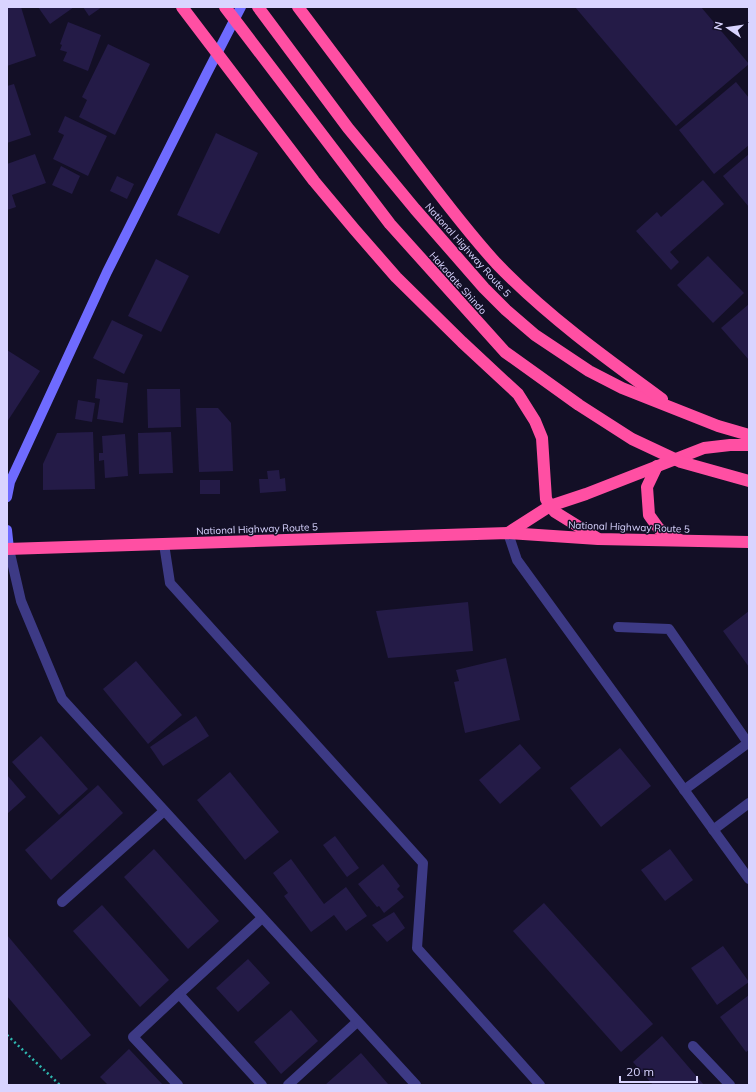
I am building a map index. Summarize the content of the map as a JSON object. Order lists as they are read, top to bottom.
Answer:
{
  "streets": {
    "highway": ["National Highway Route 5", "Hakodate Shindo"]
  },
  "scale_bar": "20 m",
  "north": "left"
}
